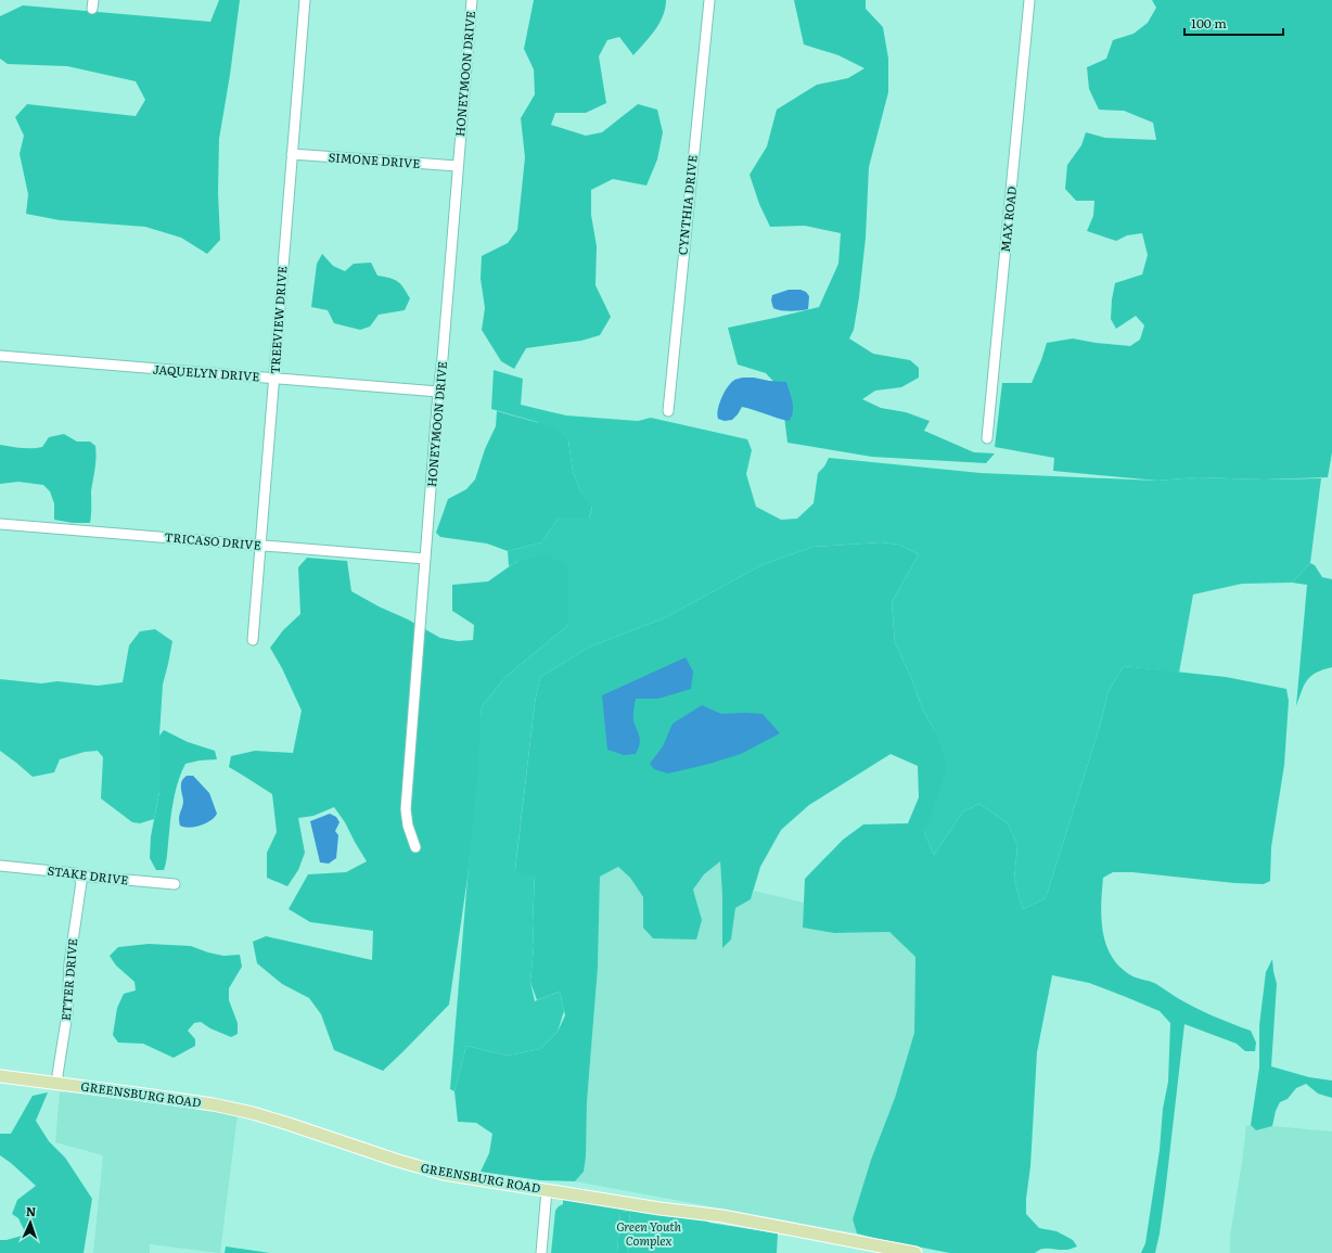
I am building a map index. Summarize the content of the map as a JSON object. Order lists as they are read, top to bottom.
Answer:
{
  "streets": {
    "main road": ["GREENSBURG ROAD"],
    "street": [
      "HONEYMOON DRIVE",
      "SIMONE DRIVE",
      "CYNTHIA DRIVE",
      "MAX ROAD",
      "TREEVIEW DRIVE",
      "JAQUELYN DRIVE",
      "TRICASO DRIVE",
      "STAKE DRIVE",
      "ETTER DRIVE"
    ]
  },
  "crossings": [
    ["HONEYMOON DRIVE", "SIMONE DRIVE"],
    ["HONEYMOON DRIVE", "JAQUELYN DRIVE"],
    ["HONEYMOON DRIVE", "TRICASO DRIVE"],
    ["SIMONE DRIVE", "TREEVIEW DRIVE"],
    ["TREEVIEW DRIVE", "JAQUELYN DRIVE"],
    ["TREEVIEW DRIVE", "TRICASO DRIVE"],
    ["STAKE DRIVE", "ETTER DRIVE"],
    ["ETTER DRIVE", "GREENSBURG ROAD"]
  ],
  "parks": ["Green Youth Complex"],
  "scale_bar": "100 m",
  "north": "top"
}
